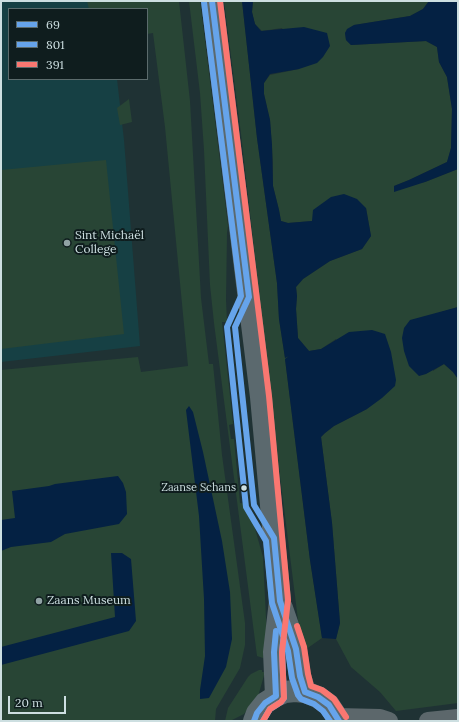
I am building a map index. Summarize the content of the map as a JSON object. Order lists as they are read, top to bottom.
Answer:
{
  "places": ["Sint Michaël College", "Zaanse Schans", "Zaans Museum"],
  "lines": ["transit line 69", "transit line 391", "transit line 801"],
  "legend": ["69", "801", "391"],
  "scale_bar": "20 m"
}
